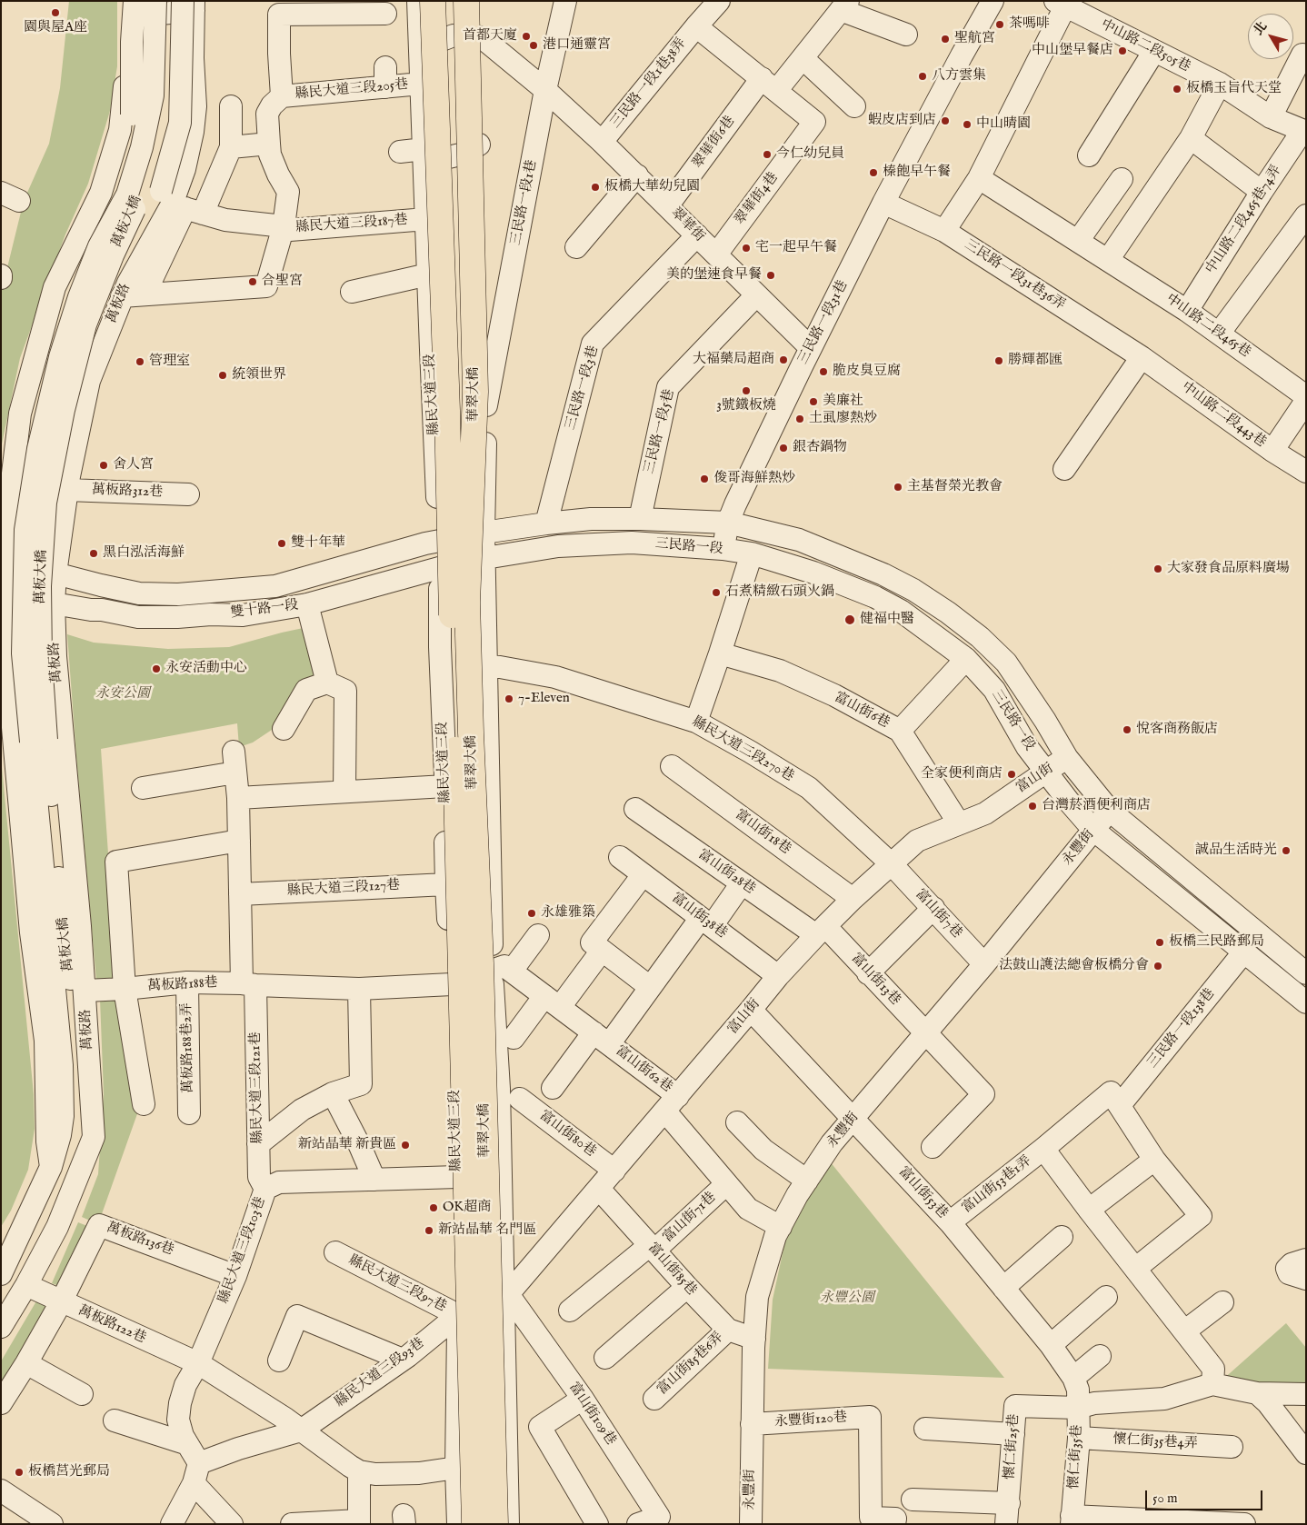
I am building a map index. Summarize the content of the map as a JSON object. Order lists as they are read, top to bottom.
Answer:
{
  "streets": {
    "highway": ["華翠大橋"],
    "street": [
      "中山路二段505巷",
      "三民路一段1巷38弄",
      "縣民大道三段205巷",
      "翠華街6巷",
      "翠華街4巷",
      "三民路一段1巷",
      "中山路二段465巷74弄",
      "萬板大橋",
      "縣民大道三段187巷",
      "翠華街",
      "三民路一段31巷36弄",
      "萬板路",
      "三民路一段31巷",
      "中山路二段465巷",
      "三民路一段3巷",
      "縣民大道三段",
      "中山路二段443巷",
      "三民路一段5巷",
      "萬板路312巷",
      "三民路一段",
      "雙十路一段",
      "富山街6巷",
      "縣民大道三段270巷",
      "富山街",
      "富山街18巷",
      "永豐街",
      "富山街28巷",
      "縣民大道三段127巷",
      "富山街7巷",
      "富山街38巷",
      "富山街13巷",
      "萬板路188巷",
      "三民路一段138巷",
      "萬板路188巷2弄",
      "富山街62巷",
      "縣民大道三段121巷",
      "富山街80巷",
      "富山街53巷1弄",
      "富山街53巷",
      "富山街71巷",
      "萬板路136巷",
      "縣民大道三段103巷",
      "富山街85巷",
      "縣民大道三段97巷",
      "萬板路122巷",
      "富山街85巷6弄",
      "縣民大道三段93巷",
      "富山街109巷",
      "永豐街120巷",
      "懷仁街35巷4弄",
      "懷仁街25巷",
      "懷仁街35巷"
    ]
  },
  "crossings": [
    ["中山路二段505巷", "中山路二段465巷74弄"],
    ["三民路一段1巷38弄", "翠華街"],
    ["縣民大道三段205巷", "縣民大道三段"],
    ["翠華街6巷", "翠華街4巷"],
    ["翠華街6巷", "翠華街"],
    ["翠華街4巷", "翠華街"],
    ["三民路一段1巷", "翠華街"],
    ["中山路二段465巷74弄", "中山路二段465巷"],
    ["萬板大橋", "萬板路"],
    ["縣民大道三段187巷", "縣民大道三段"],
    ["翠華街", "三民路一段31巷"],
    ["翠華街", "三民路一段3巷"],
    ["翠華街", "三民路一段5巷"],
    ["三民路一段31巷36弄", "三民路一段31巷"],
    ["三民路一段31巷36弄", "中山路二段443巷"],
    ["萬板路", "萬板路312巷"],
    ["萬板路", "雙十路一段"],
    ["萬板路", "萬板路188巷"],
    ["萬板路", "萬板路122巷"],
    ["三民路一段31巷", "三民路一段"],
    ["三民路一段3巷", "三民路一段"],
    ["縣民大道三段", "雙十路一段"],
    ["縣民大道三段", "縣民大道三段270巷"],
    ["縣民大道三段", "縣民大道三段127巷"],
    ["縣民大道三段", "縣民大道三段103巷"],
    ["縣民大道三段", "縣民大道三段97巷"],
    ["縣民大道三段", "縣民大道三段93巷"],
    ["三民路一段5巷", "三民路一段"],
    ["三民路一段", "雙十路一段"],
    ["三民路一段", "富山街"],
    ["三民路一段", "永豐街"],
    ["三民路一段", "三民路一段138巷"],
    ["富山街6巷", "富山街"],
    ["縣民大道三段270巷", "富山街"],
    ["縣民大道三段270巷", "富山街7巷"],
    ["富山街", "富山街18巷"],
    ["富山街", "富山街28巷"],
    ["富山街", "富山街7巷"],
    ["富山街", "富山街38巷"],
    ["富山街", "富山街13巷"],
    ["富山街", "富山街62巷"],
    ["富山街", "富山街80巷"],
    ["富山街", "富山街53巷"],
    ["富山街", "富山街71巷"],
    ["富山街", "富山街85巷"],
    ["富山街", "富山街109巷"],
    ["永豐街", "富山街7巷"],
    ["永豐街", "富山街13巷"],
    ["永豐街", "富山街53巷"],
    ["永豐街", "富山街71巷"],
    ["永豐街", "富山街85巷"],
    ["永豐街", "永豐街120巷"],
    ["富山街28巷", "富山街13巷"],
    ["富山街28巷", "富山街62巷"],
    ["縣民大道三段127巷", "縣民大道三段121巷"],
    ["富山街38巷", "富山街62巷"],
    ["萬板路188巷", "萬板路188巷2弄"],
    ["萬板路188巷", "縣民大道三段121巷"],
    ["三民路一段138巷", "富山街53巷1弄"],
    ["富山街62巷", "富山街71巷"],
    ["縣民大道三段121巷", "縣民大道三段103巷"],
    ["富山街53巷1弄", "富山街53巷"],
    ["富山街53巷", "懷仁街25巷"],
    ["富山街53巷", "懷仁街35巷"],
    ["富山街71巷", "富山街85巷"],
    ["萬板路136巷", "縣民大道三段103巷"],
    ["萬板路136巷", "萬板路122巷"],
    ["縣民大道三段103巷", "萬板路122巷"],
    ["縣民大道三段103巷", "縣民大道三段93巷"],
    ["富山街85巷", "富山街85巷6弄"],
    ["縣民大道三段97巷", "縣民大道三段93巷"],
    ["懷仁街35巷4弄", "懷仁街35巷"],
    ["懷仁街25巷", "懷仁街35巷"]
  ],
  "parks": ["永安公園", "永豐公園"],
  "places": [
    "園與屋A座",
    "茶嗎啡",
    "首都天廈",
    "聖航宮",
    "港口通靈宮",
    "中山堡早餐店",
    "八方雲集",
    "板橋玉旨代天堂",
    "蝦皮店到店",
    "中山晴園",
    "今仁幼兒員",
    "榛飽早午餐",
    "板橋大華幼兒園",
    "宅一起早午餐",
    "美的堡速食早餐",
    "合聖宮",
    "大福藥局超商",
    "勝輝都匯",
    "管理室",
    "脆皮臭豆腐",
    "統領世界",
    "3號鐵板燒",
    "美廉社",
    "土虱廖熱炒",
    "銀杏鍋物",
    "舍人宮",
    "俊哥海鮮熱炒",
    "主基督榮光教會",
    "雙十年華",
    "黑白泓活海鮮",
    "大家發食品原料廣場",
    "石煮精緻石頭火鍋",
    "健福中醫",
    "永安活動中心",
    "7-Eleven",
    "悅客商務飯店",
    "全家便利商店",
    "台灣菸酒便利商店",
    "誠品生活時光",
    "永雄雅築",
    "板橋三民路郵局",
    "法鼓山護法總會板橋分會",
    "新站晶華 新貴區",
    "OK超商",
    "新站晶華 名門區",
    "板橋莒光郵局"
  ],
  "scale_bar": "50 m",
  "north": "top left"
}
